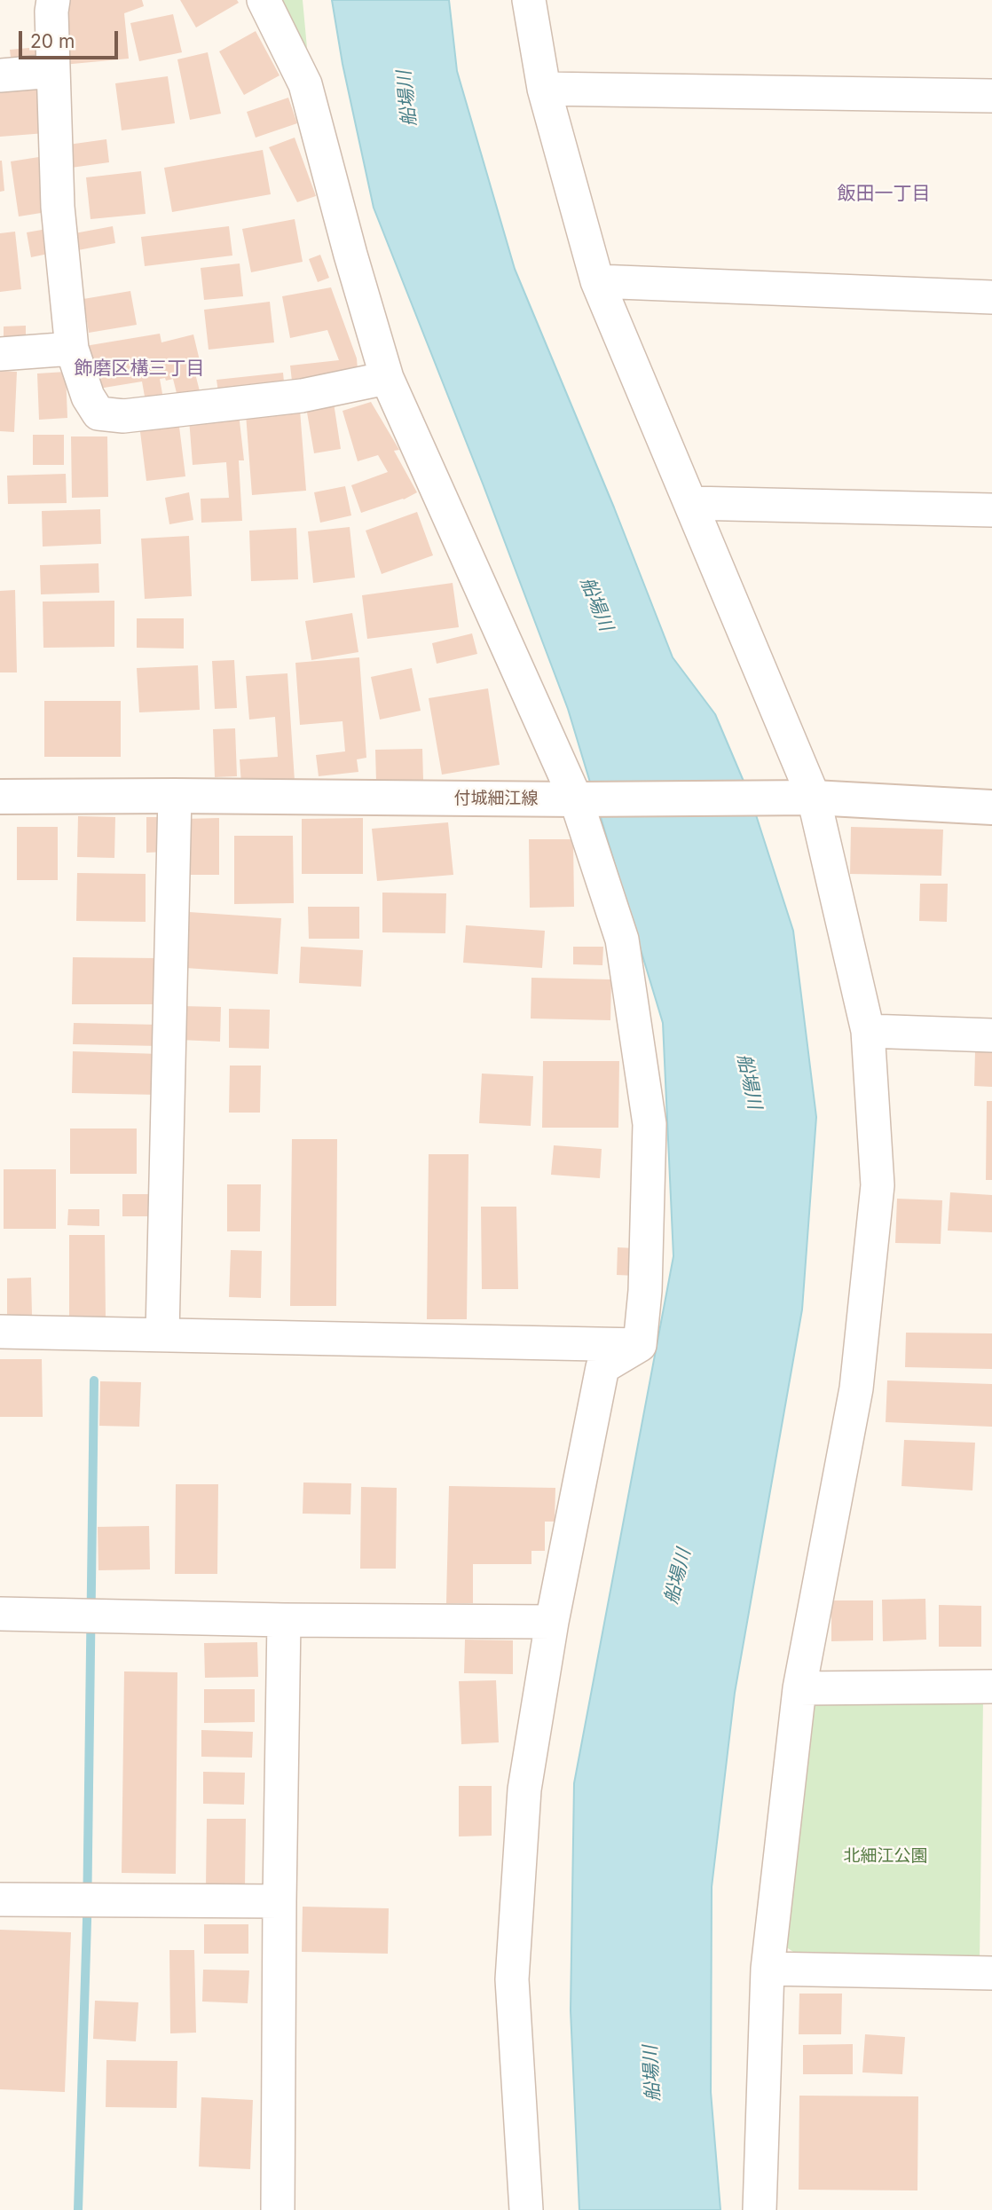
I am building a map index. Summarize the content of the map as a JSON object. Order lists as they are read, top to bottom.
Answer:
{
  "streets": {
    "main road": ["付城細江線"]
  },
  "districts": ["飯田一丁目", "飾磨区構三丁目"],
  "water": ["船場川"],
  "parks": ["北細江公園"],
  "scale_bar": "20 m"
}
